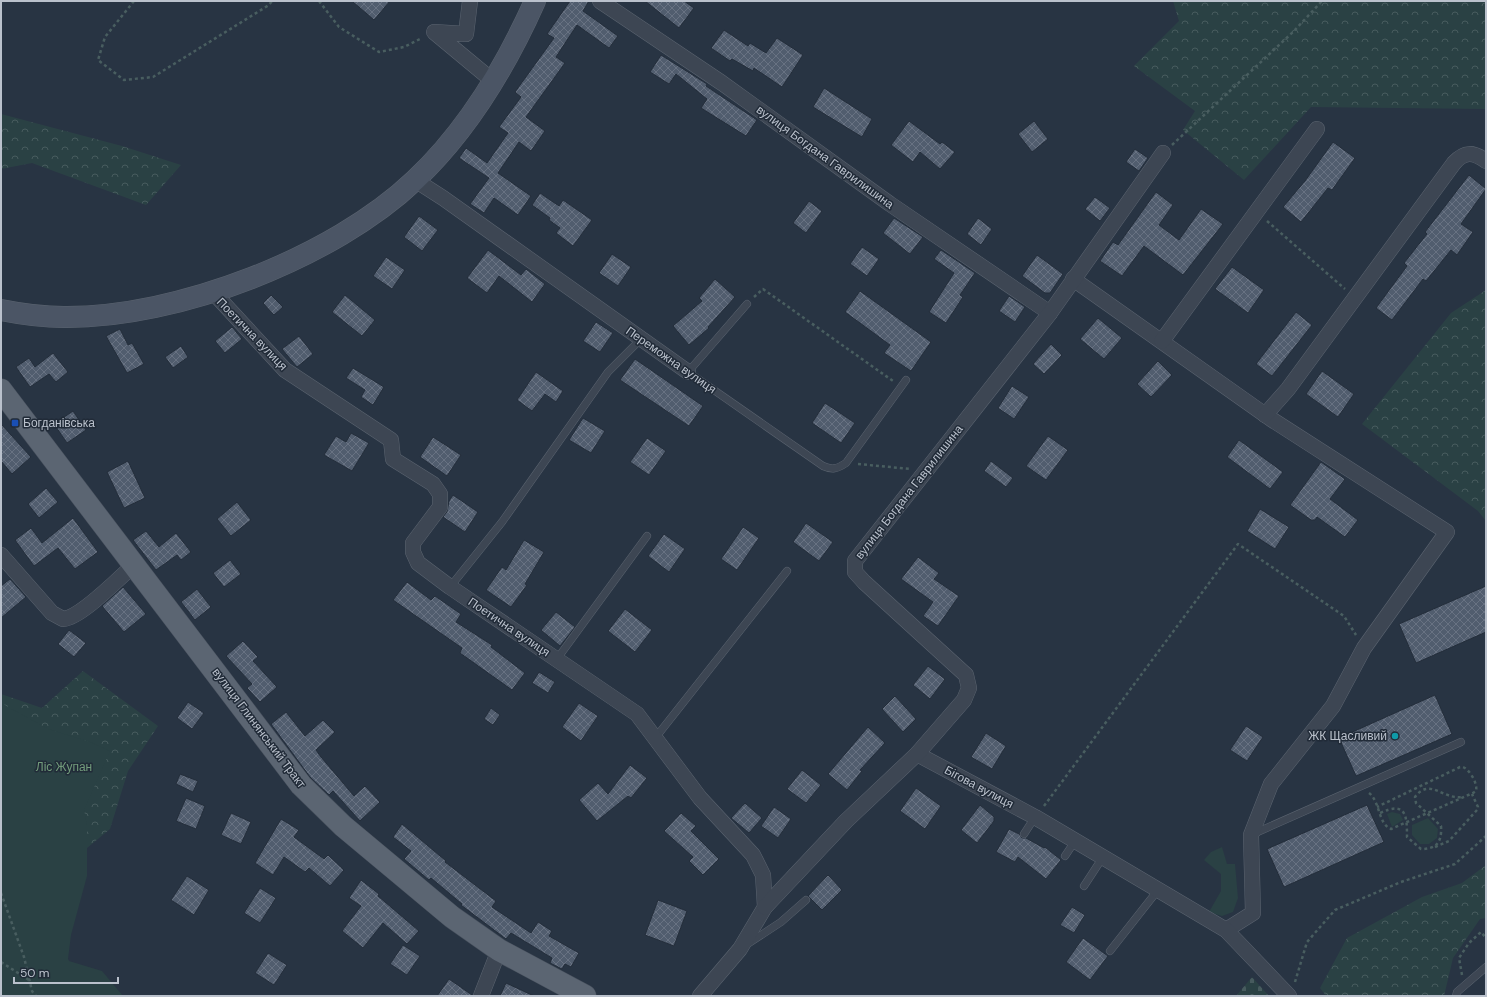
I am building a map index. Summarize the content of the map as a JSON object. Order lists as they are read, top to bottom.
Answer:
{
  "streets": {
    "main road": ["вулиця Глинянський Тракт"],
    "street": [
      "вулиця Богдана Гаврилишина",
      "Поетична вулиця",
      "Переможна вулиця",
      "Бігова вулиця"
    ]
  },
  "crossings": [
    ["вулиця Богдана Гаврилишина", "Бігова вулиця"]
  ],
  "parks": ["Ліс Жупан"],
  "places": {
    "transit": ["Богданівська"],
    "other": ["ЖК Щасливий"]
  },
  "scale_bar": "50 m"
}
